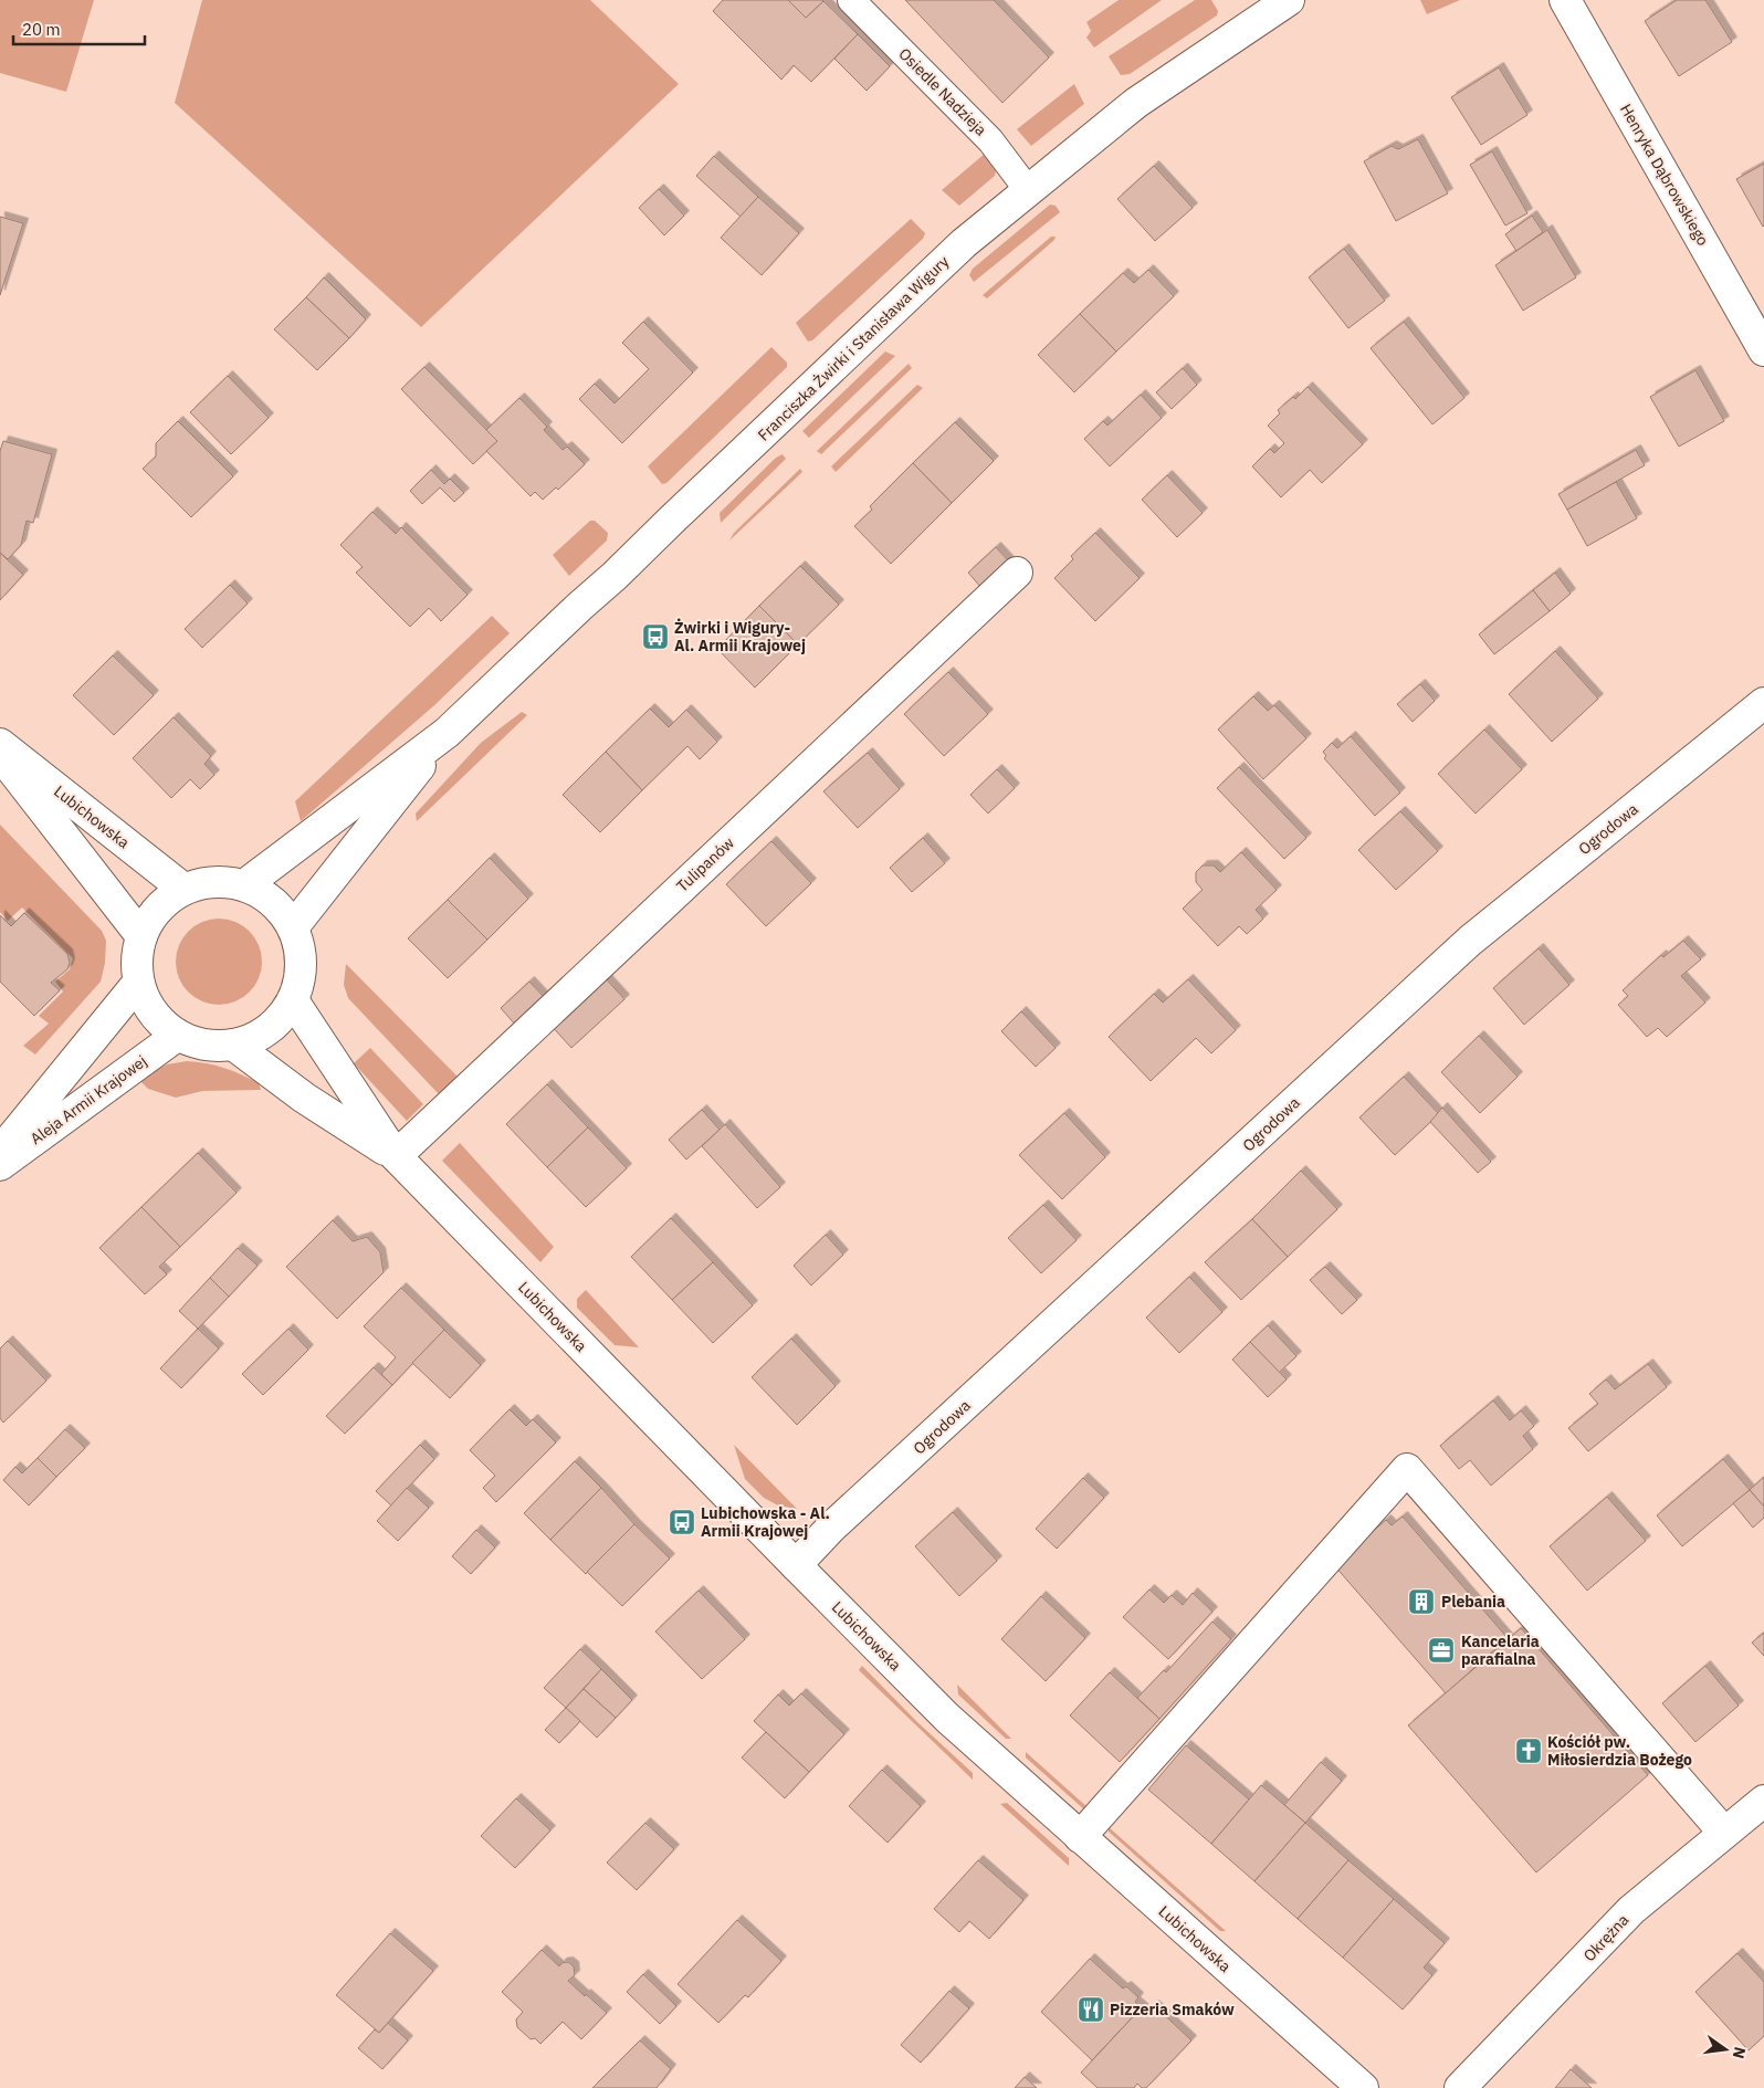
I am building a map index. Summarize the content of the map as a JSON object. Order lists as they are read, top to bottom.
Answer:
{
  "streets": {
    "street": [
      "Henryka Dąbrowskiego",
      "Franciszka Żwirki i Stanisława Wigury",
      "Lubichowska",
      "Ogrodowa",
      "Tulipanów",
      "Aleja Armii Krajowej",
      "Okrężna"
    ],
    "lane": ["Osiedle Nadzieja"]
  },
  "crossings": [
    ["Osiedle Nadzieja", "Franciszka Żwirki i Stanisława Wigury"],
    ["Franciszka Żwirki i Stanisława Wigury", "Lubichowska"],
    ["Franciszka Żwirki i Stanisława Wigury", "Aleja Armii Krajowej"],
    ["Lubichowska", "Ogrodowa"],
    ["Lubichowska", "Tulipanów"],
    ["Lubichowska", "Aleja Armii Krajowej"]
  ],
  "places": {
    "bus stop": ["Żwirki i Wigury- Al. Armii Krajowej", "Lubichowska - Al. Armii Krajowej"],
    "building": ["Plebania"],
    "office": ["Kancelaria parafialna"],
    "church": ["Kościół pw. Miłosierdzia Bożego"],
    "restaurant": ["Pizzeria Smaków"]
  },
  "scale_bar": "20 m",
  "north": "right"
}
